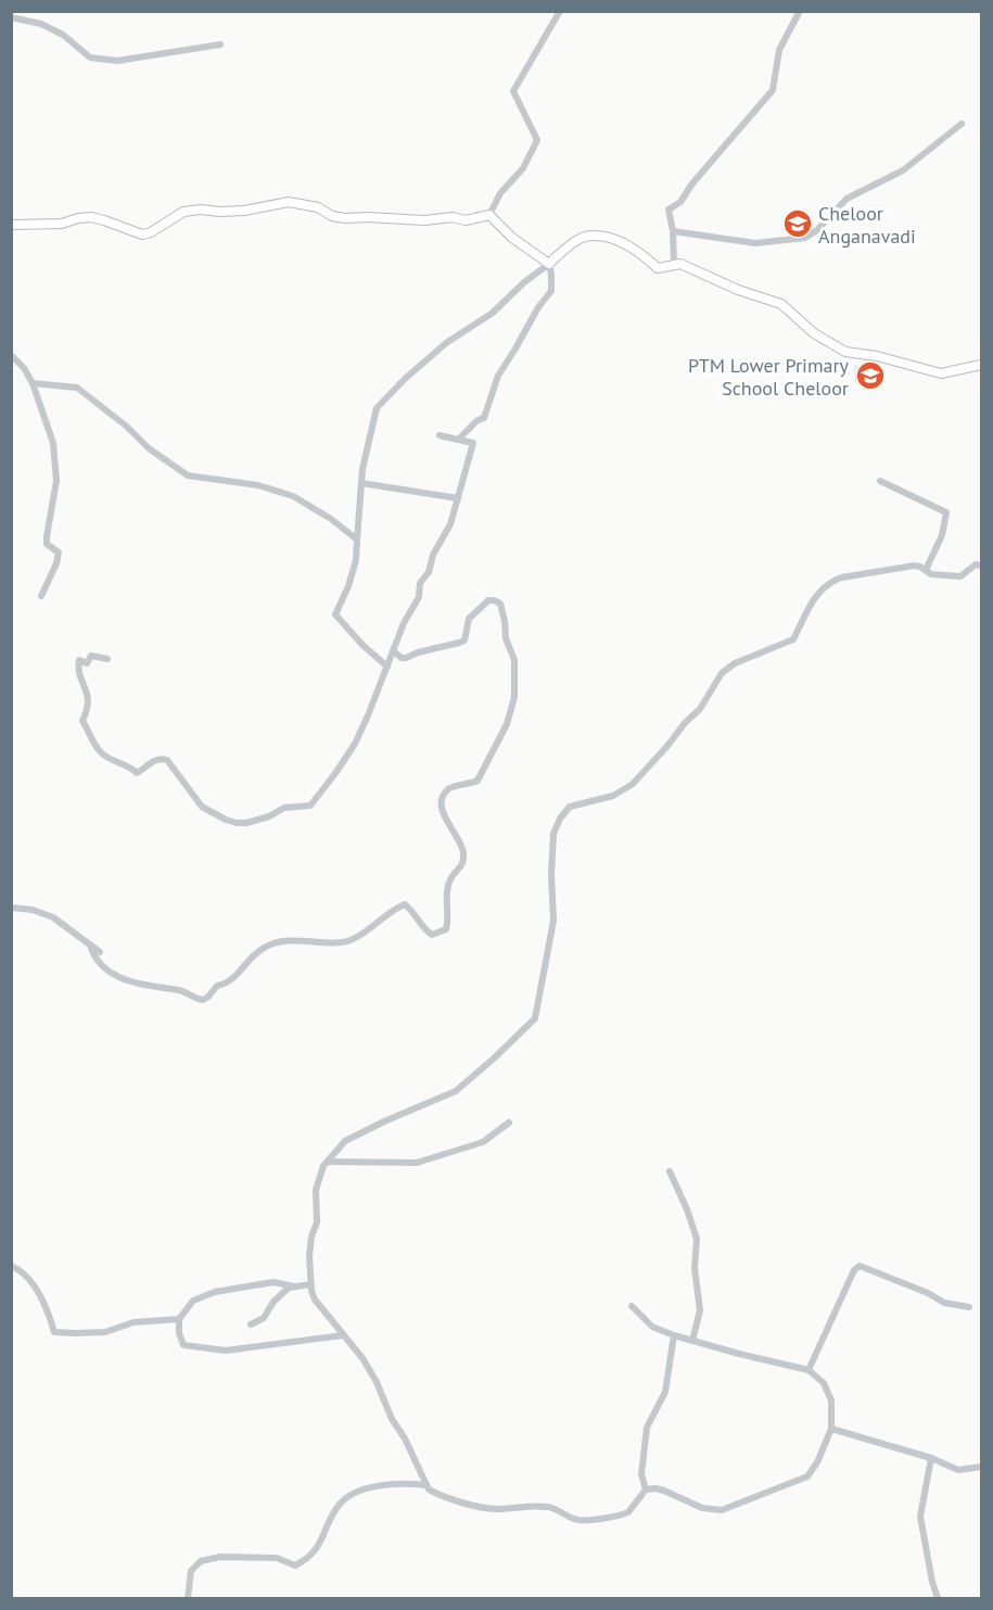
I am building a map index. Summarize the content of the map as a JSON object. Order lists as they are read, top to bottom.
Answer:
{
  "places": {
    "school or university": ["Cheloor Anganavadi", "PTM Lower Primary School Cheloor"]
  }
}
